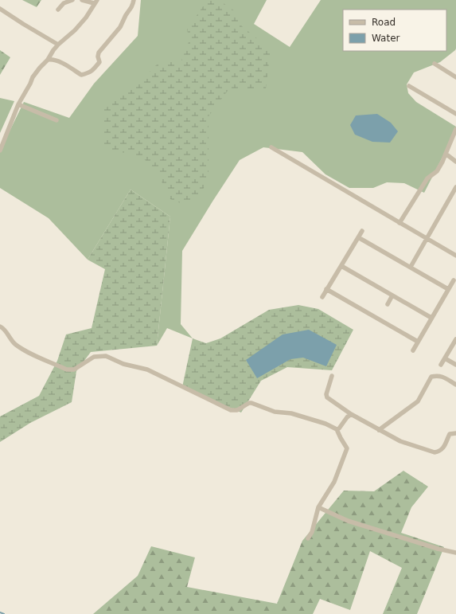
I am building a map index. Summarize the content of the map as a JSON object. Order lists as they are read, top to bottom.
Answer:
{
  "legend": ["Road", "Water"]
}
